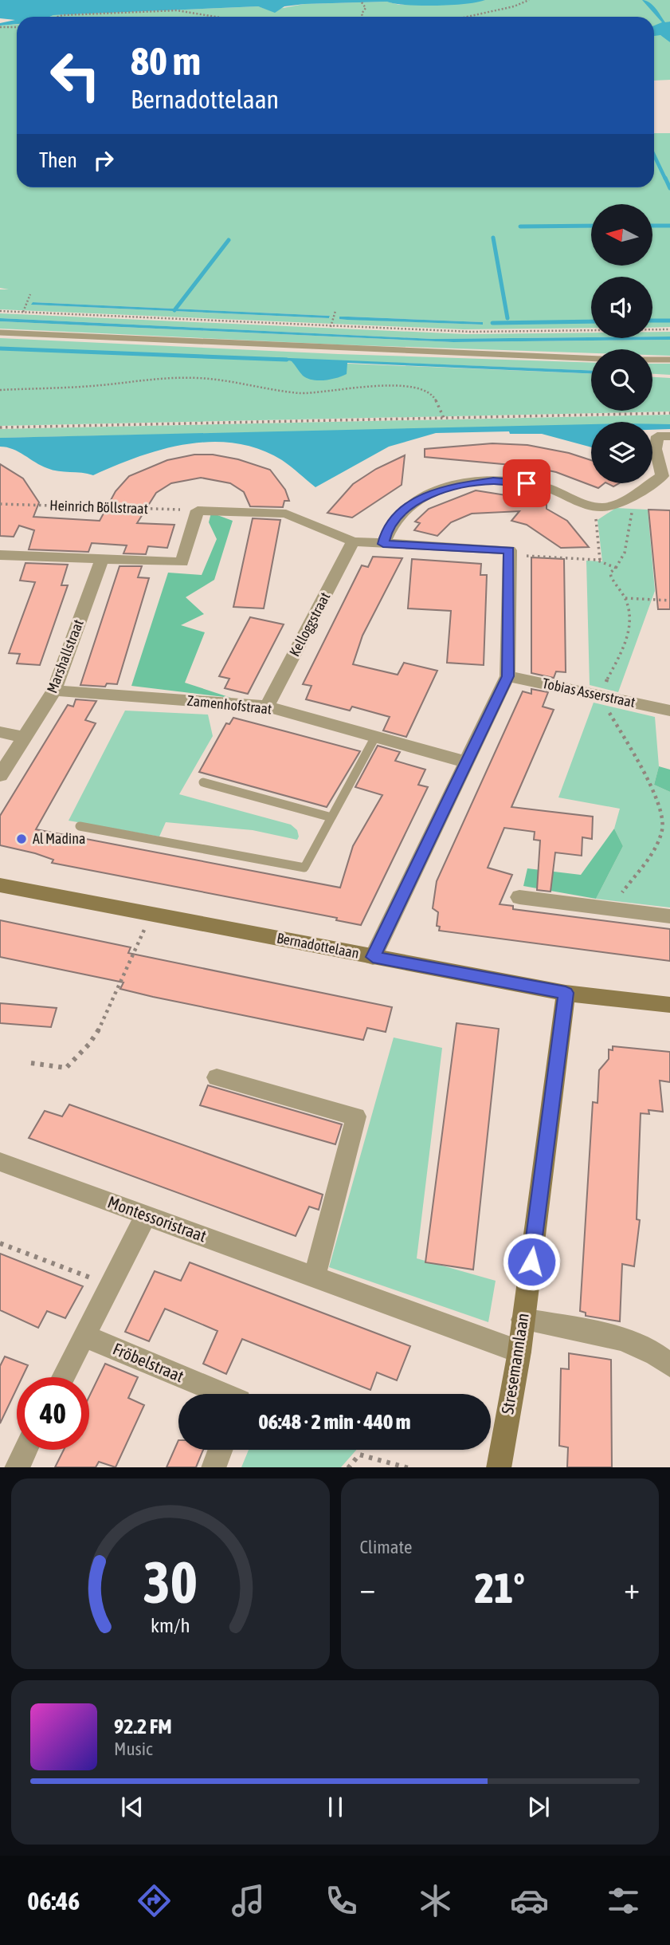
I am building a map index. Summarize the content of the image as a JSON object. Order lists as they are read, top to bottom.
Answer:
{
  "streets": {
    "street": [
      "Kelloggstraat",
      "Marshallstraat",
      "Tobias Asserstraat",
      "Zamenhofstraat",
      "Bernadottelaan",
      "Montessoristraat",
      "Fröbelstraat",
      "Stresemannlaan"
    ],
    "path": ["Heinrich Böllstraat"]
  },
  "crossings": [
    ["Kelloggstraat", "Zamenhofstraat"],
    ["Marshallstraat", "Zamenhofstraat"],
    ["Bernadottelaan", "Stresemannlaan"],
    ["Montessoristraat", "Stresemannlaan"]
  ],
  "places": ["Al Madina"],
  "north": "left",
  "page": {
    "turn": ["80 m", "Bernadottelaan"],
    "then": "Then",
    "limit": "40",
    "trip": "06:48 · 2 min · 440 m",
    "tile": "Climate",
    "heat": ["−", "21°", "+"],
    "song": ["92.2 FM", "Music"],
    "tabs": "06:46",
    "gauge": ["30", "km/h"]
  }
}
